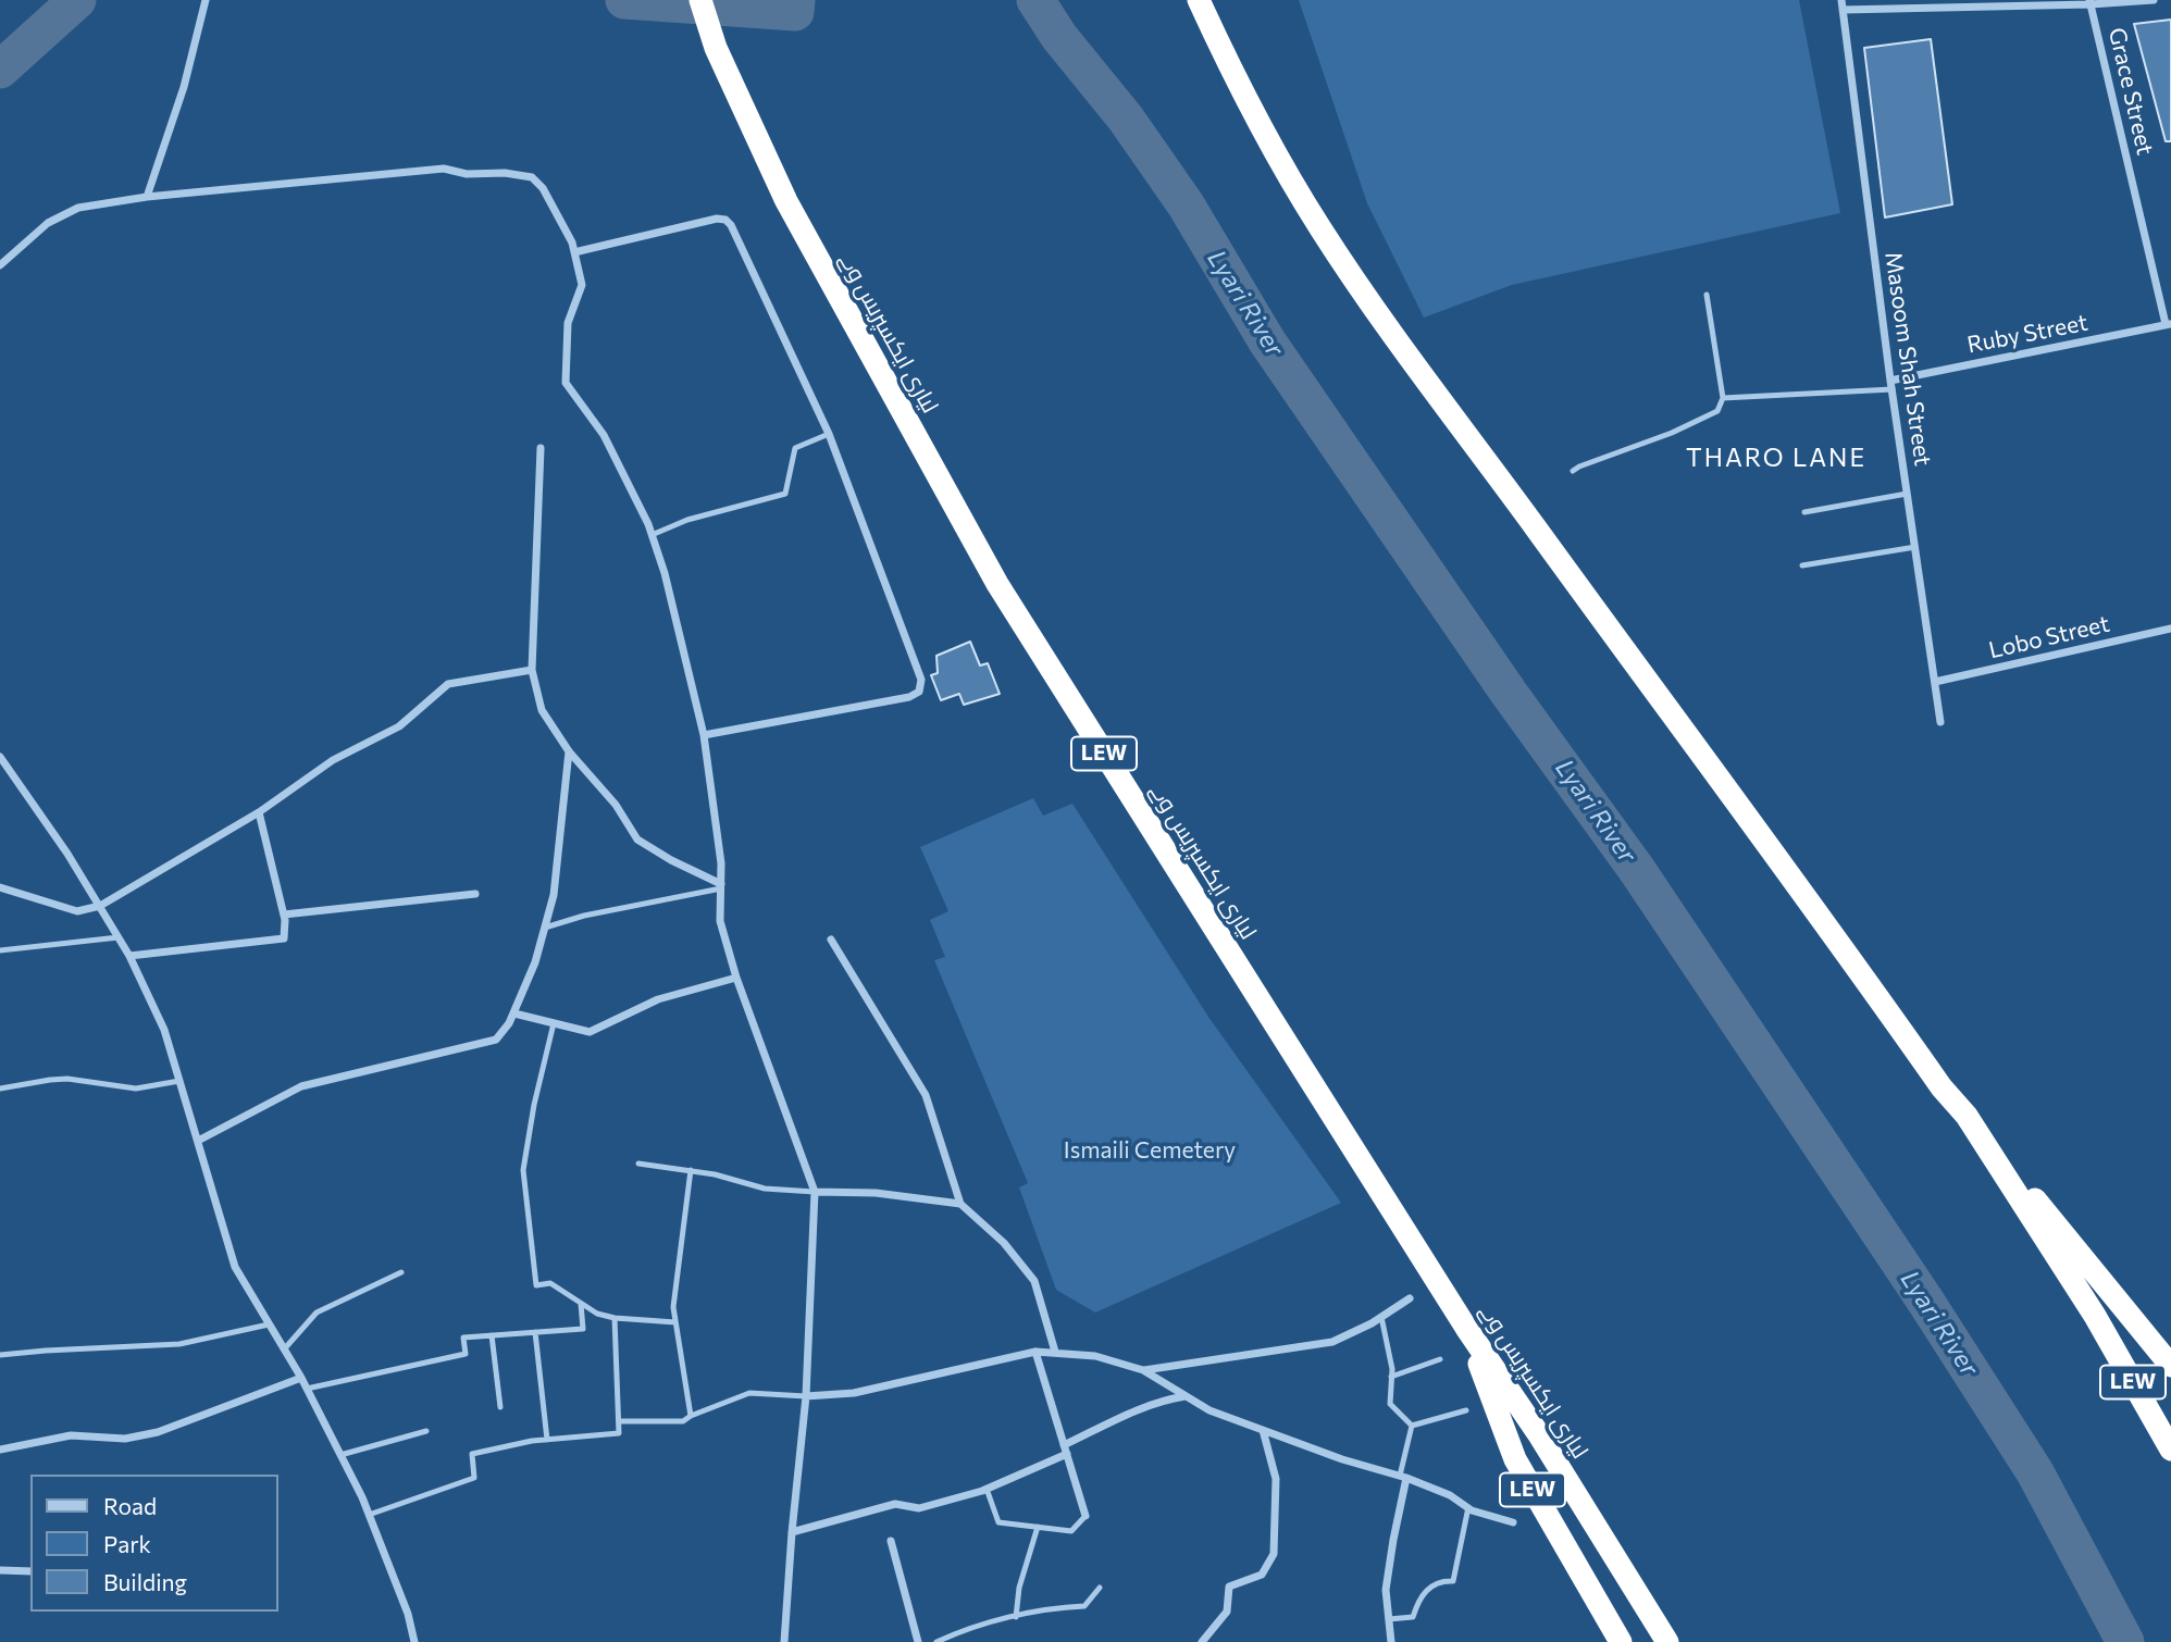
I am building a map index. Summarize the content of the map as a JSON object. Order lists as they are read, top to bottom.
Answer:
{
  "streets": {
    "highway": ["لیاری ایکسپریس وے", "LEW"],
    "street": [
      "Grace Street",
      "Ruby Street",
      "Masoom Shah Street",
      "Lobo Street"
    ]
  },
  "crossings": [
    ["Grace Street", "Ruby Street"],
    ["لیاری ایکسپریس وے", "LEW"],
    ["Ruby Street", "Masoom Shah Street"],
    ["Masoom Shah Street", "Lobo Street"]
  ],
  "districts": ["THARO LANE"],
  "water": ["Lyari River"],
  "parks": ["Ismaili Cemetery"],
  "legend": ["Road", "Park", "Building"]
}
